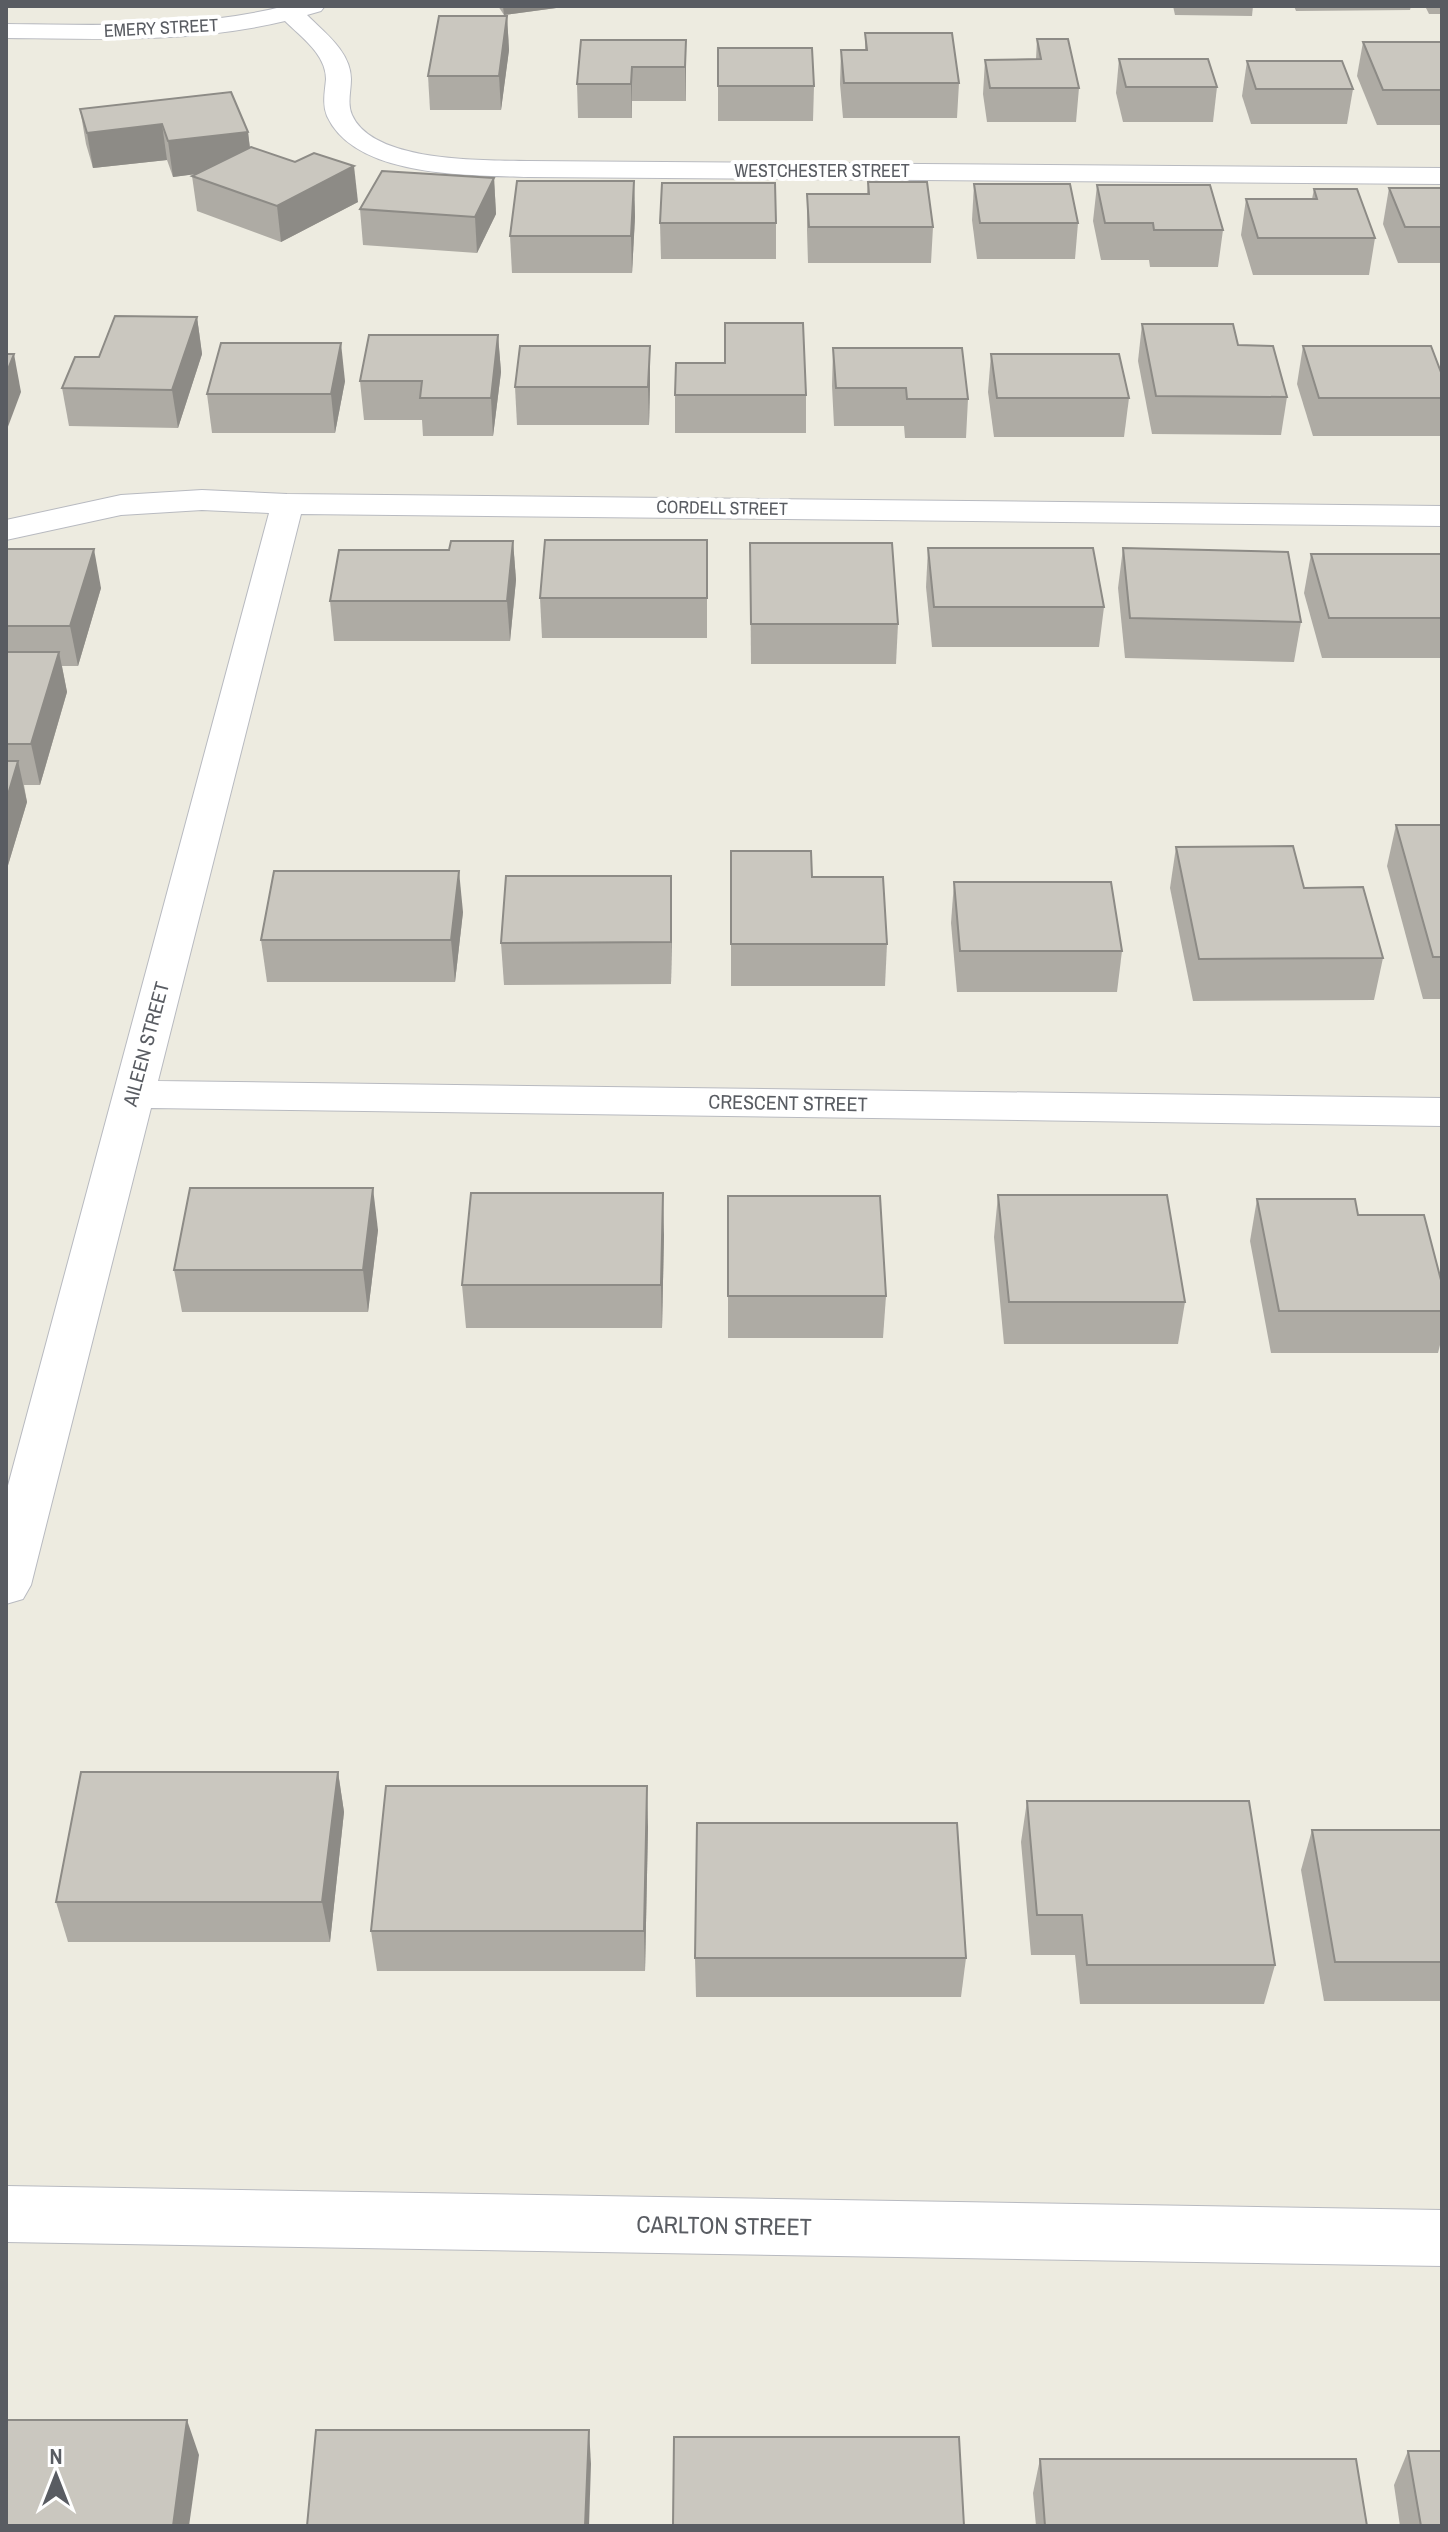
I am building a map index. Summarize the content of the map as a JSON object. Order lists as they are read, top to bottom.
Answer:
{
  "streets": {
    "street": [
      "EMERY STREET",
      "WESTCHESTER STREET",
      "CORDELL STREET",
      "AILEEN STREET",
      "CRESCENT STREET",
      "CARLTON STREET"
    ]
  },
  "crossings": [
    ["EMERY STREET", "WESTCHESTER STREET"],
    ["CORDELL STREET", "AILEEN STREET"],
    ["AILEEN STREET", "CRESCENT STREET"]
  ],
  "north": "top"
}
